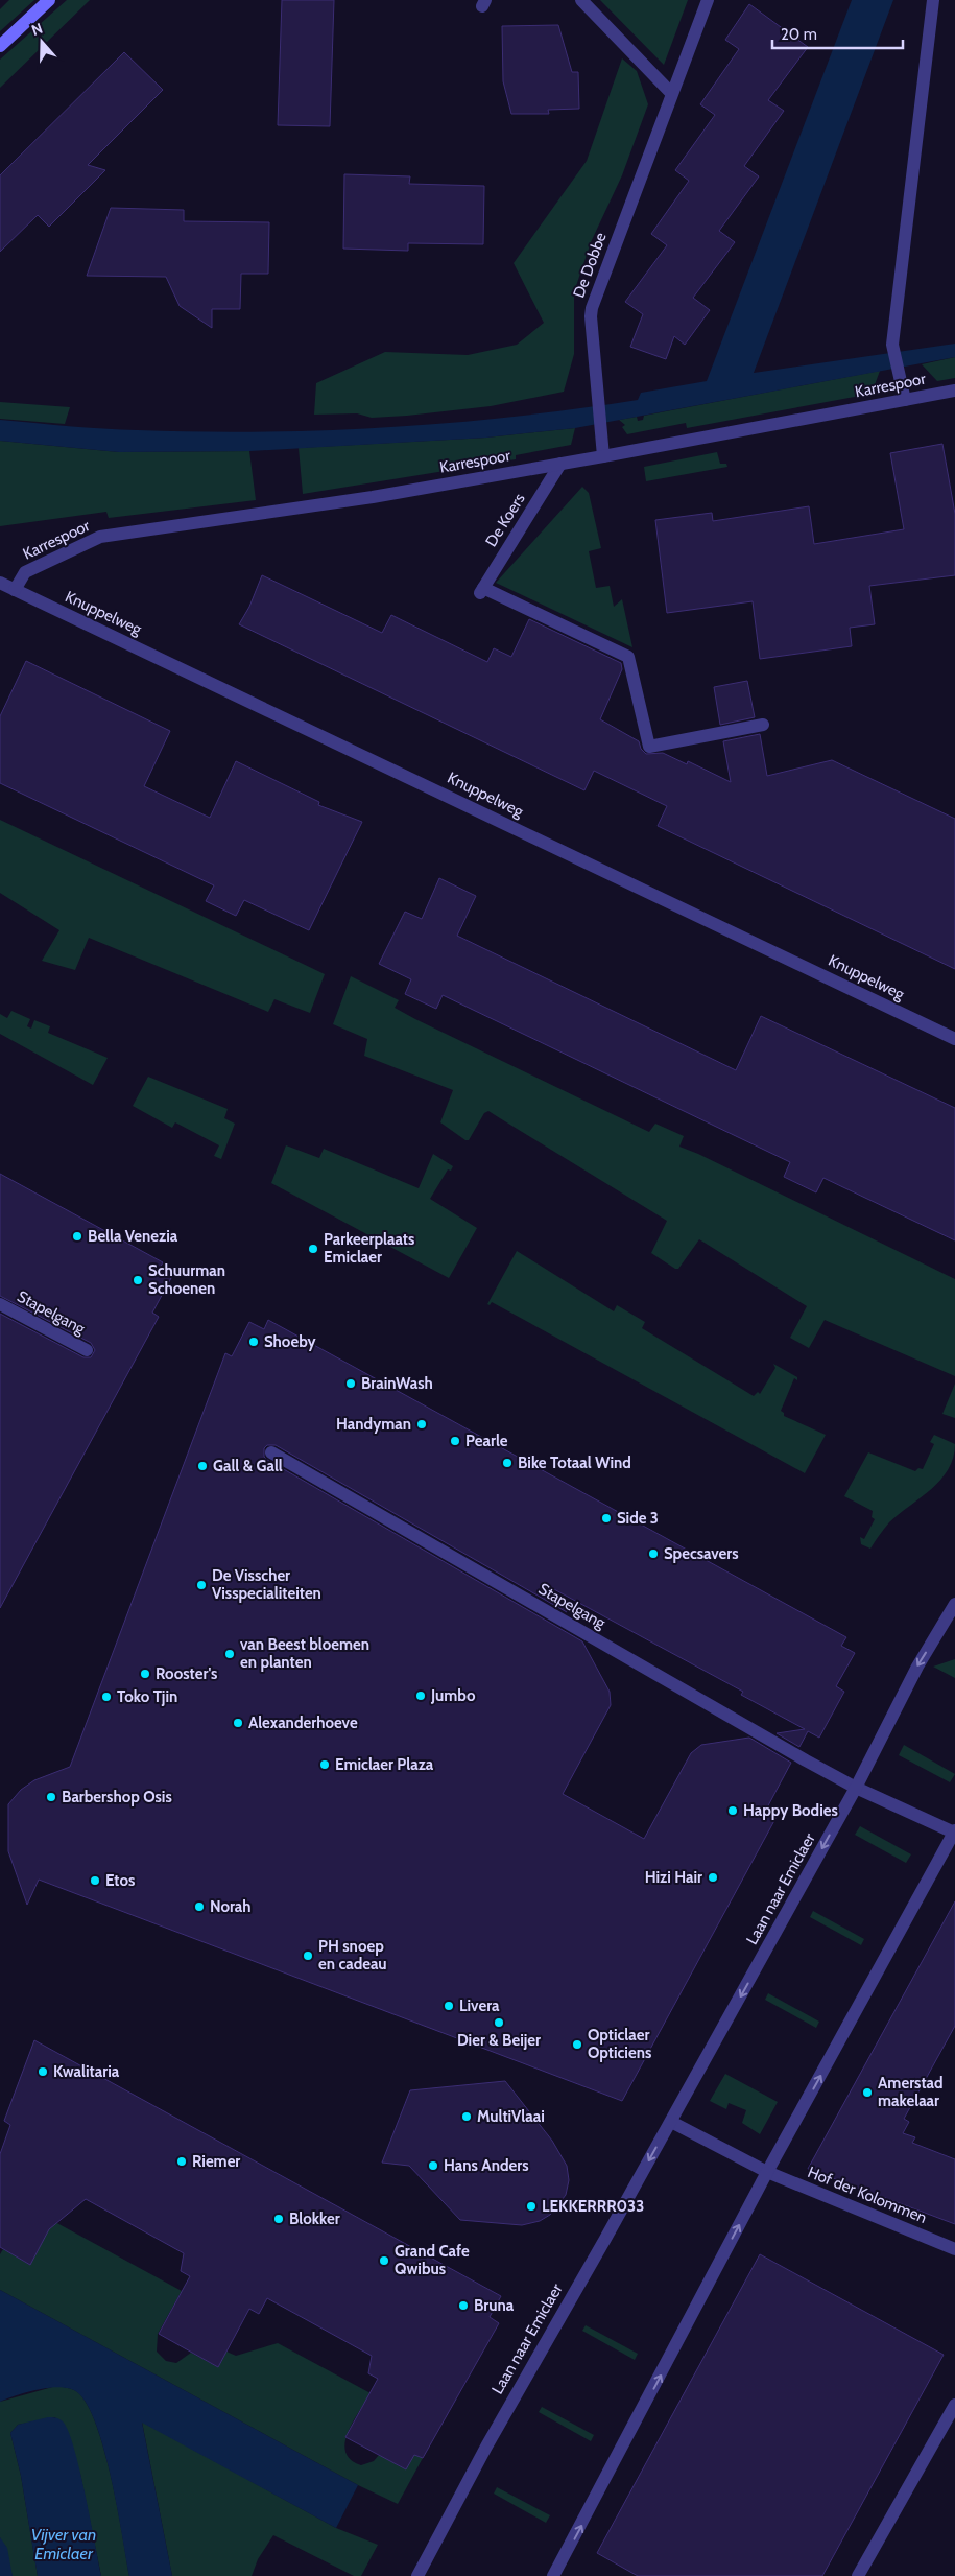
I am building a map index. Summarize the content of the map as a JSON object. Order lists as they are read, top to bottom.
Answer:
{
  "streets": {
    "street": [
      "De Dobbe",
      "Karrespoor",
      "De Koers",
      "Knuppelweg",
      "Stapelgang",
      "Laan naar Emiclaer",
      "Hof der Kolommen"
    ]
  },
  "crossings": [
    ["De Dobbe", "Karrespoor"],
    ["Karrespoor", "De Koers"],
    ["Karrespoor", "Knuppelweg"],
    ["Stapelgang", "Laan naar Emiclaer"]
  ],
  "water": ["Vijver van Emiclaer"],
  "places": [
    "Bella Venezia",
    "Parkeerplaats Emiclaer",
    "Schuurman Schoenen",
    "Shoeby",
    "BrainWash",
    "Handyman",
    "Pearle",
    "Bike Totaal Wind",
    "Gall & Gall",
    "Side 3",
    "Specsavers",
    "De Visscher Visspecialiteiten",
    "van Beest bloemen en planten",
    "Rooster's",
    "Jumbo",
    "Toko Tjin",
    "Alexanderhoeve",
    "Emiclaer Plaza",
    "Barbershop Osis",
    "Happy Bodies",
    "Hizi Hair",
    "Etos",
    "Norah",
    "PH snoep en cadeau",
    "Livera",
    "Dier & Beijer",
    "Opticlaer Opticiens",
    "Kwalitaria",
    "Amerstad makelaar",
    "MultiVlaai",
    "Riemer",
    "Hans Anders",
    "LEKKERRR033",
    "Blokker",
    "Grand Cafe Qwibus",
    "Bruna"
  ],
  "scale_bar": "20 m",
  "north": "top"
}
